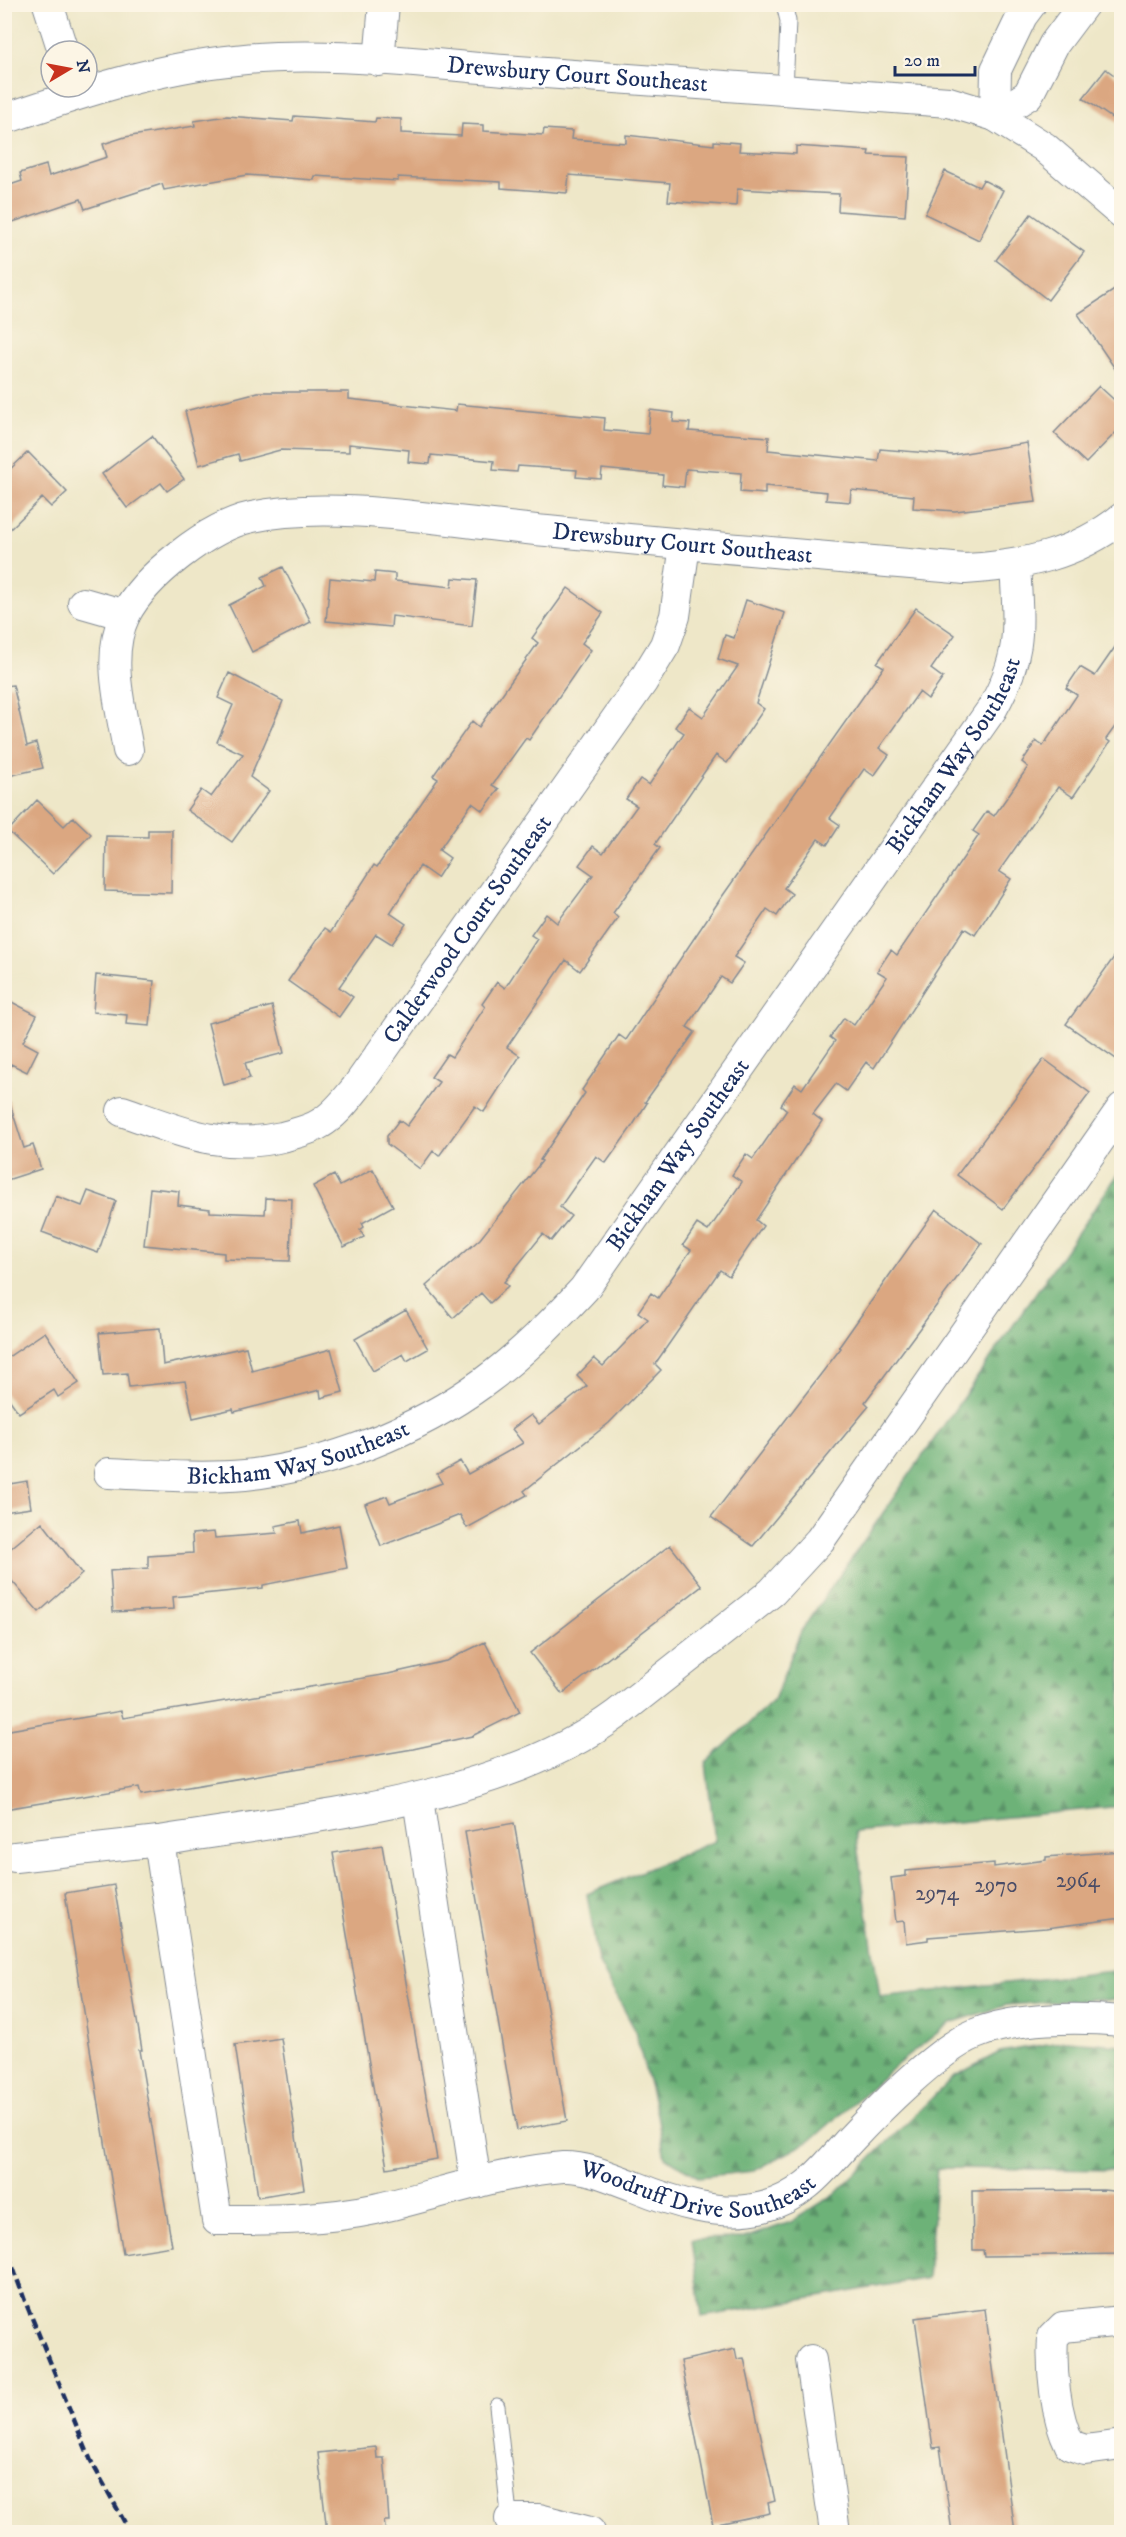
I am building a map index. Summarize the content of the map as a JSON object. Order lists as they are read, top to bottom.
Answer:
{
  "streets": {
    "street": [
      "Drewsbury Court Southeast",
      "Bickham Way Southeast",
      "Calderwood Court Southeast",
      "Woodruff Drive Southeast"
    ]
  },
  "crossings": [
    ["Drewsbury Court Southeast", "Bickham Way Southeast"],
    ["Drewsbury Court Southeast", "Calderwood Court Southeast"]
  ],
  "house_numbers": ["2964", "2970", "2974"],
  "scale_bar": "20 m",
  "north": "right"
}
